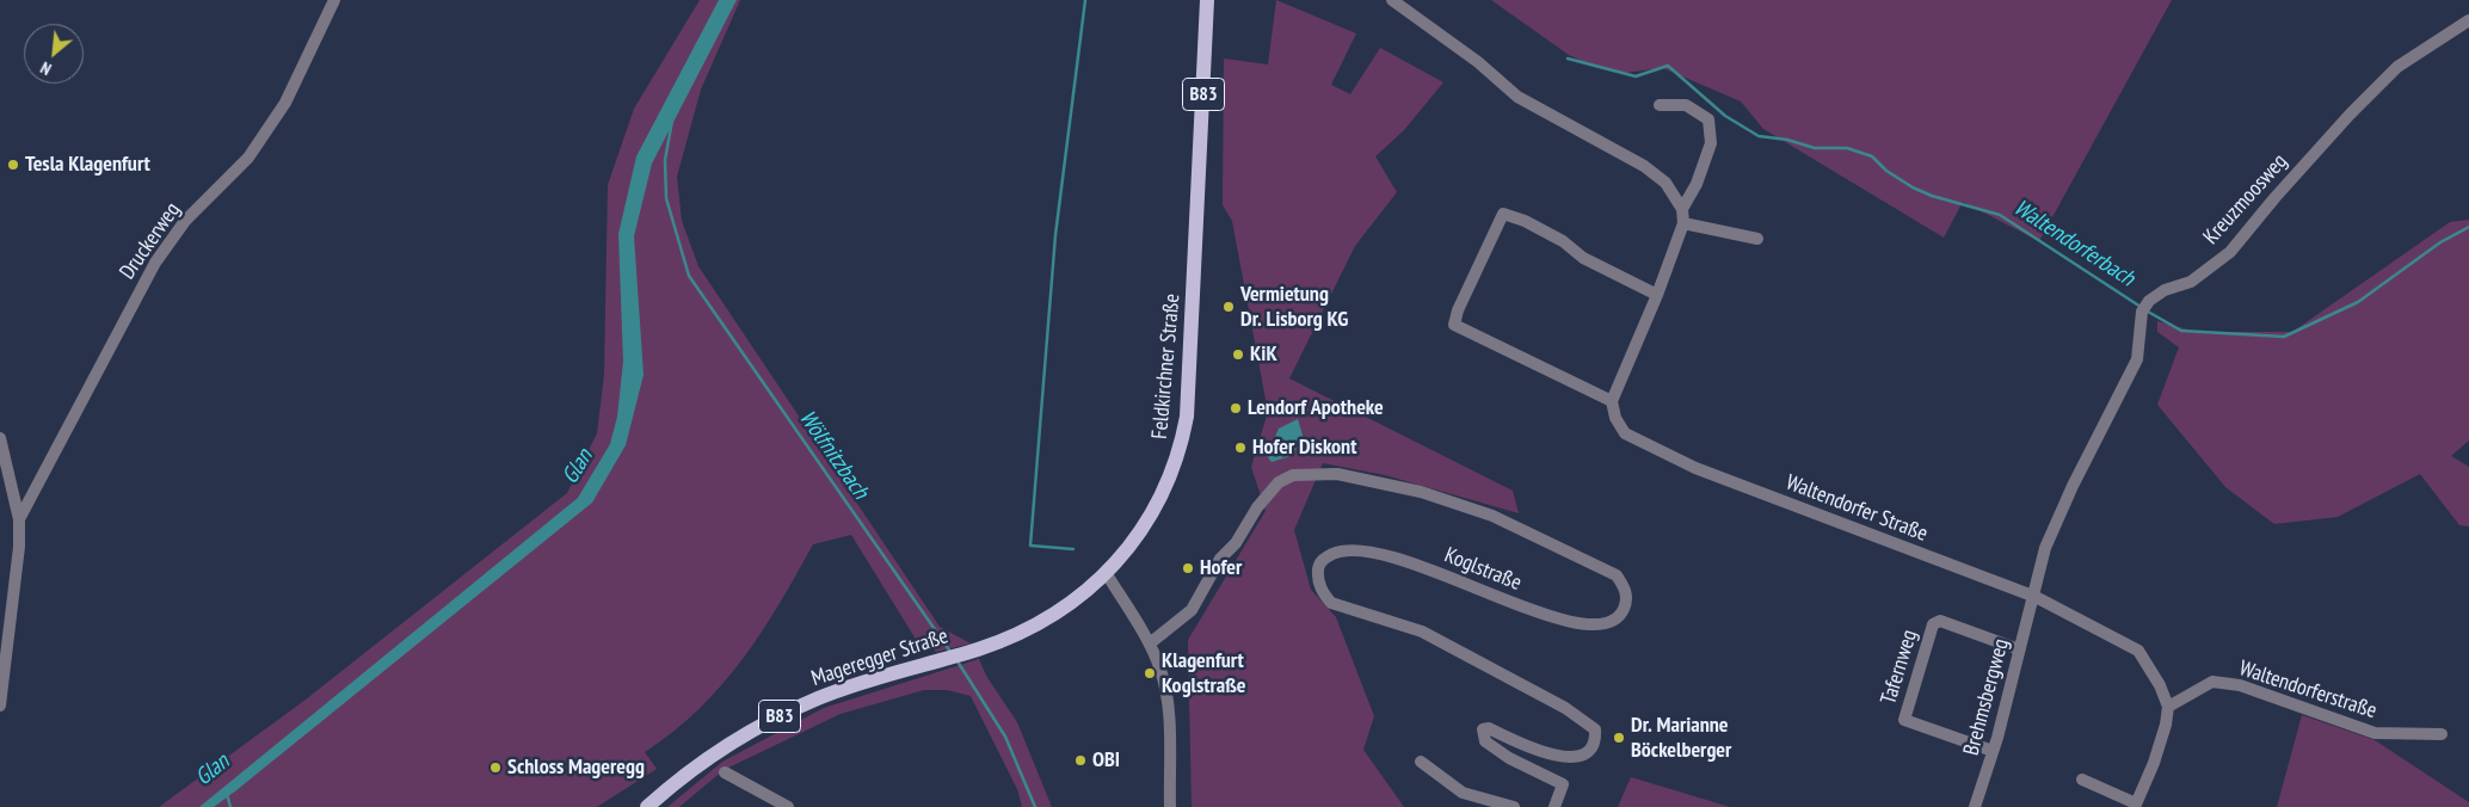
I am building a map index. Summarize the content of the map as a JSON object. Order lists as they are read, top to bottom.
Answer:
{
  "streets": {
    "main road": ["B83", "Feldkirchner Straße", "Mageregger Straße"],
    "street": [
      "Kreuzmoosweg",
      "Druckerweg",
      "Waltendorfer Straße",
      "Koglstraße",
      "Tafernweg",
      "Waltendorferstraße",
      "Brehmsbergweg"
    ]
  },
  "crossings": [
    ["Kreuzmoosweg", "Waltendorfer Straße"],
    ["Kreuzmoosweg", "Brehmsbergweg"],
    ["Feldkirchner Straße", "Mageregger Straße"],
    ["Waltendorfer Straße", "Waltendorferstraße"],
    ["Waltendorfer Straße", "Brehmsbergweg"],
    ["Tafernweg", "Brehmsbergweg"]
  ],
  "water": ["Waltendorferbach", "Wölfnitzbach", "Glan"],
  "places": [
    "Tesla Klagenfurt",
    "Vermietung Dr. Lisborg KG",
    "KiK",
    "Lendorf Apotheke",
    "Hofer Diskont",
    "Hofer",
    "Klagenfurt Koglstraße",
    "Dr. Marianne Böckelberger",
    "OBI",
    "Schloss Mageregg"
  ],
  "north": "bottom left"
}
